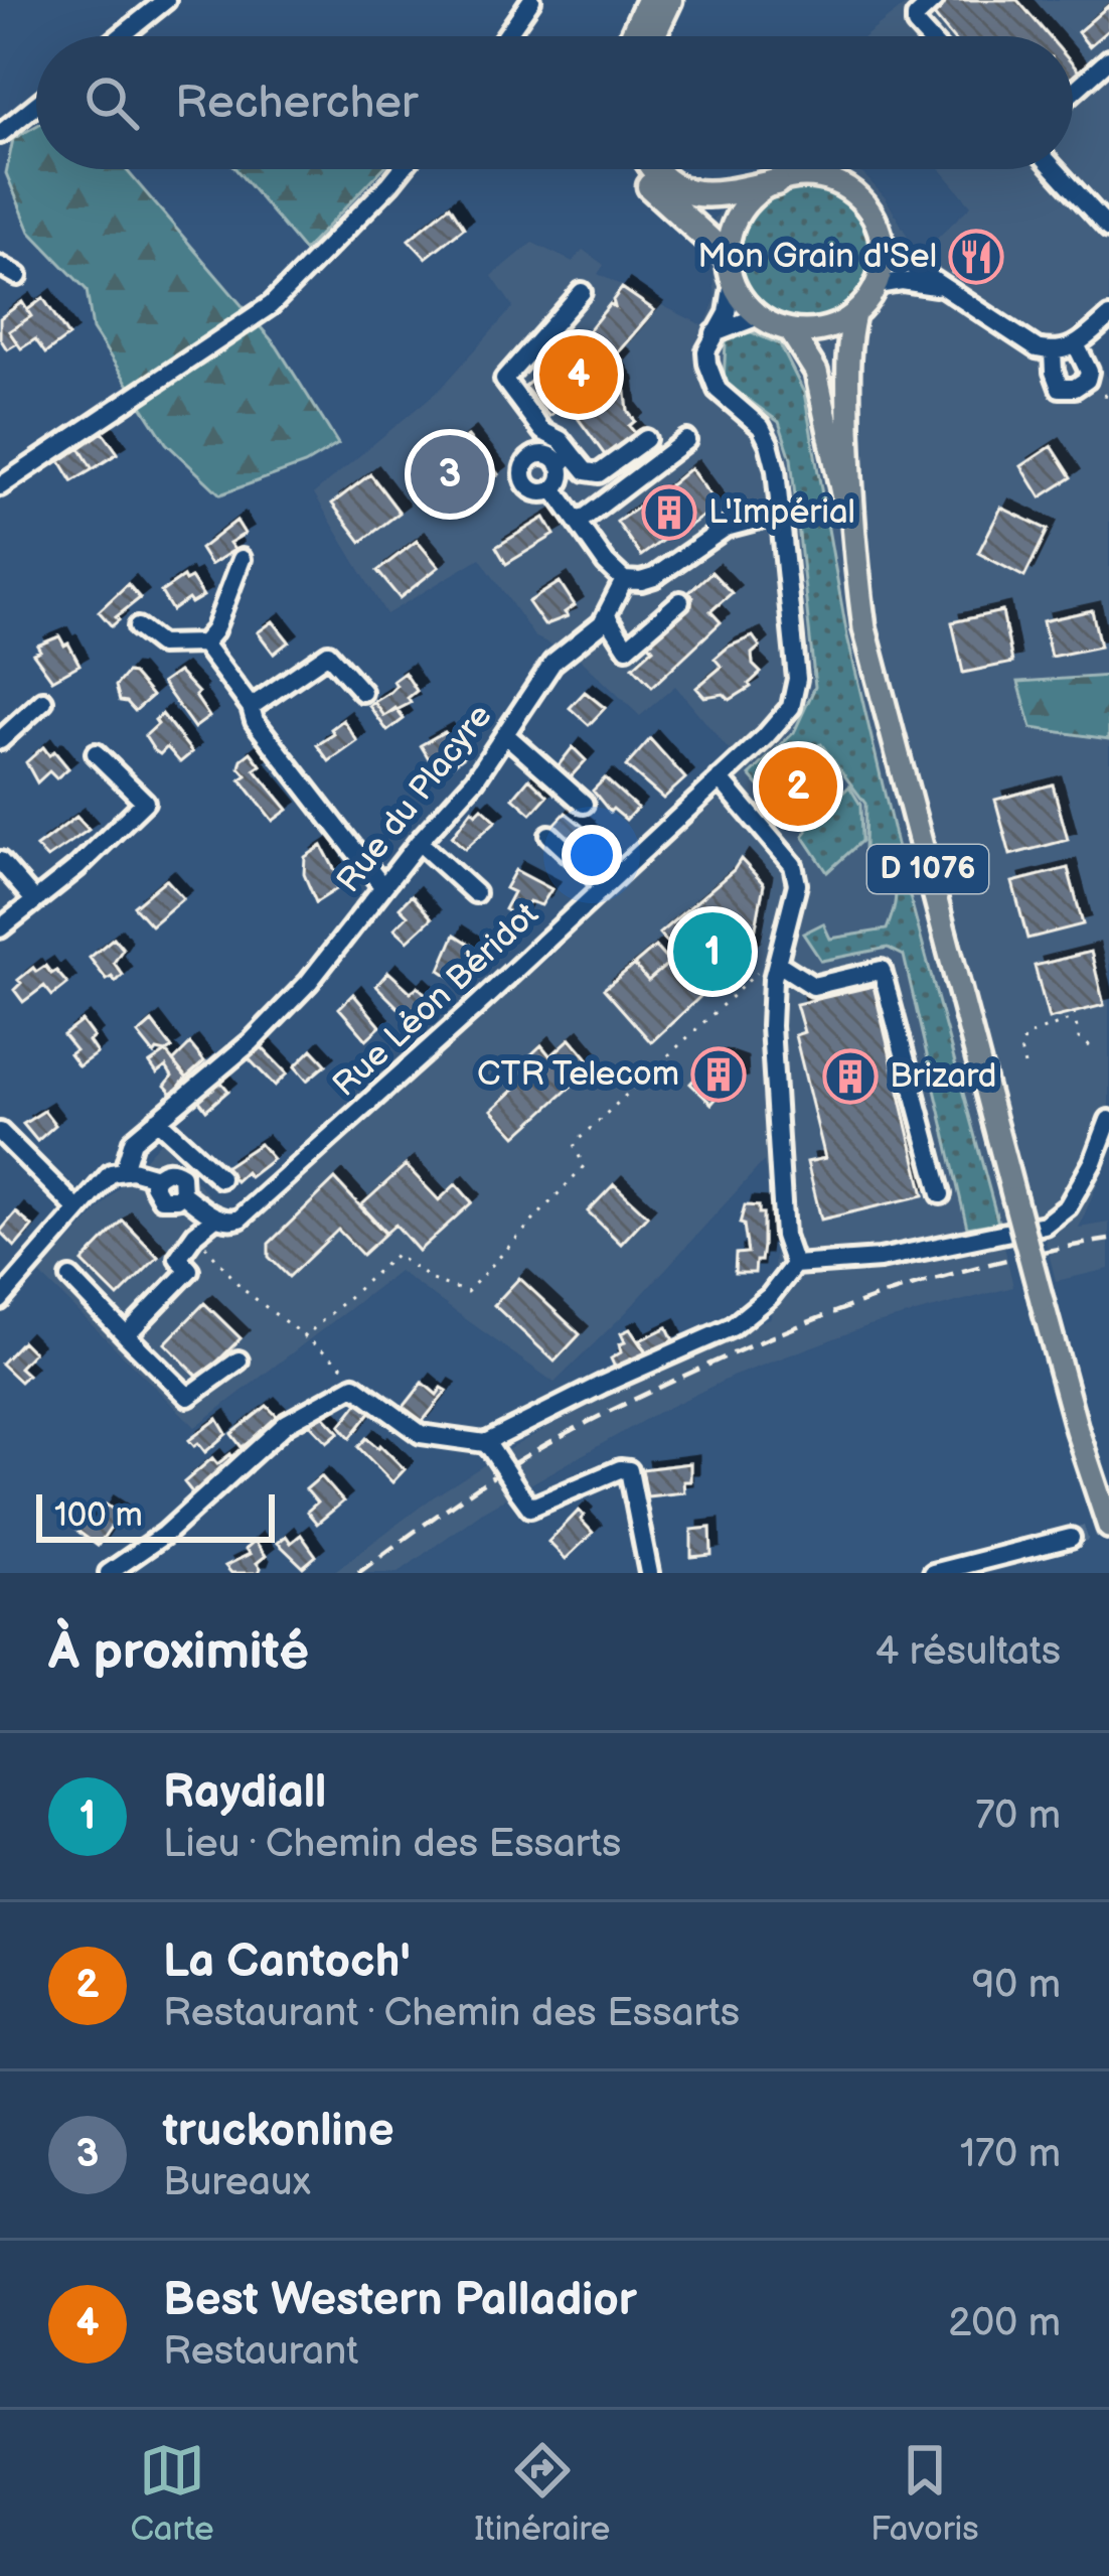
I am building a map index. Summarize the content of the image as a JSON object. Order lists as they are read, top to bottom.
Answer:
{
  "streets": {
    "main road": ["D 1076"],
    "street": ["Rue du Placyre", "Rue Léon Béridot"]
  },
  "places": {
    "restaurant": ["Mon Grain d'Sel"],
    "building": ["L'Impérial", "CTR Telecom", "Brizard"]
  },
  "scale_bar": "100 m",
  "page": {
    "search": "Rechercher",
    "pins": [
      "4",
      "3",
      "2",
      "1"
    ],
    "scale": "100 m",
    "heading": ["À proximité", "4 résultats"],
    "list": [
      {
        "mark": "1",
        "name": "Raydiall",
        "note": "Lieu · Chemin des Essarts",
        "value": "70 m"
      },
      {
        "mark": "2",
        "name": "La Cantoch'",
        "note": "Restaurant · Chemin des Essarts",
        "value": "90 m"
      },
      {
        "mark": "3",
        "name": "truckonline",
        "note": "Bureaux",
        "value": "170 m"
      },
      {
        "mark": "4",
        "name": "Best Western Palladior",
        "note": "Restaurant",
        "value": "200 m"
      }
    ],
    "nav": ["Carte", "Itinéraire", "Favoris"]
  }
}
